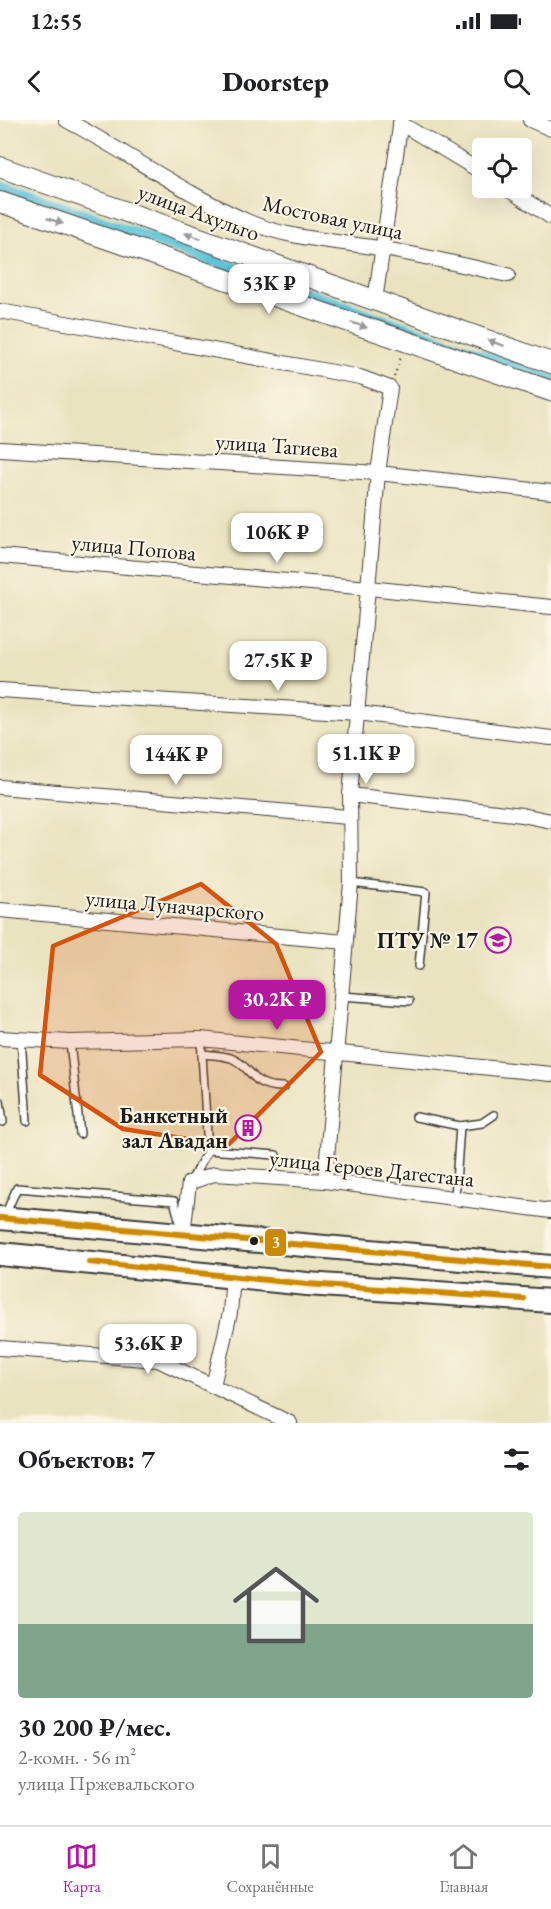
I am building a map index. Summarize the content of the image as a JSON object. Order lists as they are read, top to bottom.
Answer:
{
  "streets": {
    "main road": ["улица Ахульго"],
    "street": [
      "Мостовая улица",
      "улица Тагиева",
      "улица Попова",
      "улица Луначарского",
      "улица Героев Дагестана"
    ]
  },
  "places": {
    "school or university": ["ПТУ № 17"],
    "building": ["Банкетный зал Авадан"]
  },
  "lines": ["transit line 3"],
  "page": {
    "status": "12:55",
    "header": "Doorstep",
    "price": [
      "53K ₽",
      "106K ₽",
      "27.5K ₽",
      "51.1K ₽",
      "144K ₽",
      "30.2K ₽",
      "53.6K ₽"
    ],
    "heading": "Объектов: 7",
    "list": [
      {
        "name": "30 200 ₽/мес.",
        "note": "2-комн. · 56 m² · улица Пржевальского"
      }
    ],
    "tabs": ["Карта", "Сохранённые", "Главная"]
  }
}
